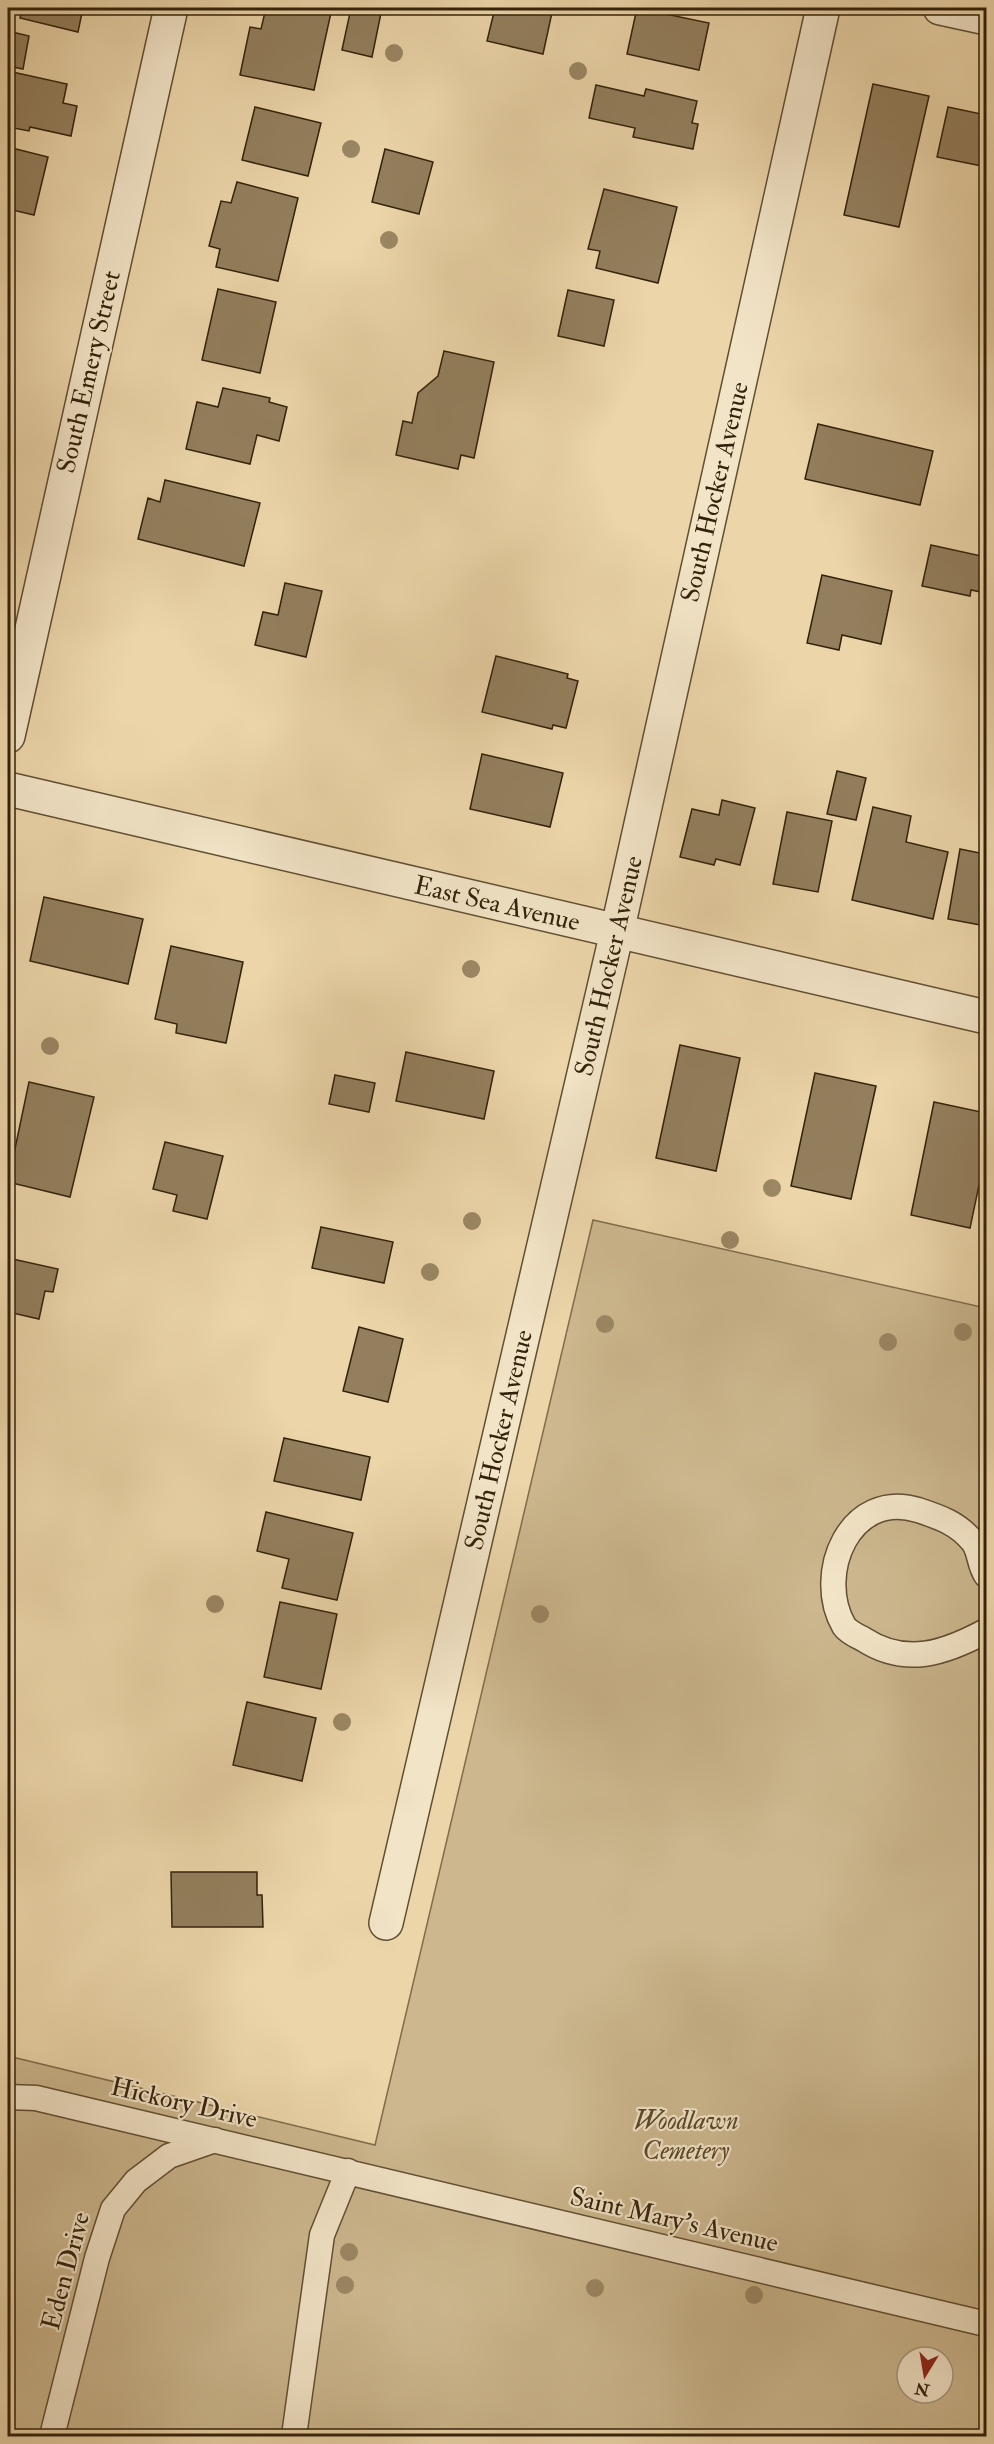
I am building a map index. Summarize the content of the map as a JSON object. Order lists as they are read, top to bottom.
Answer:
{
  "streets": {
    "street": ["South Emery Street", "South Hocker Avenue", "East Sea Avenue"],
    "lane": ["Hickory Drive", "Saint Mary's Avenue", "Eden Drive"]
  },
  "crossings": [
    ["South Hocker Avenue", "East Sea Avenue"],
    ["Hickory Drive", "Saint Mary's Avenue"],
    ["Hickory Drive", "Eden Drive"]
  ],
  "parks": ["Woodlawn Cemetery"],
  "north": "bottom"
}
